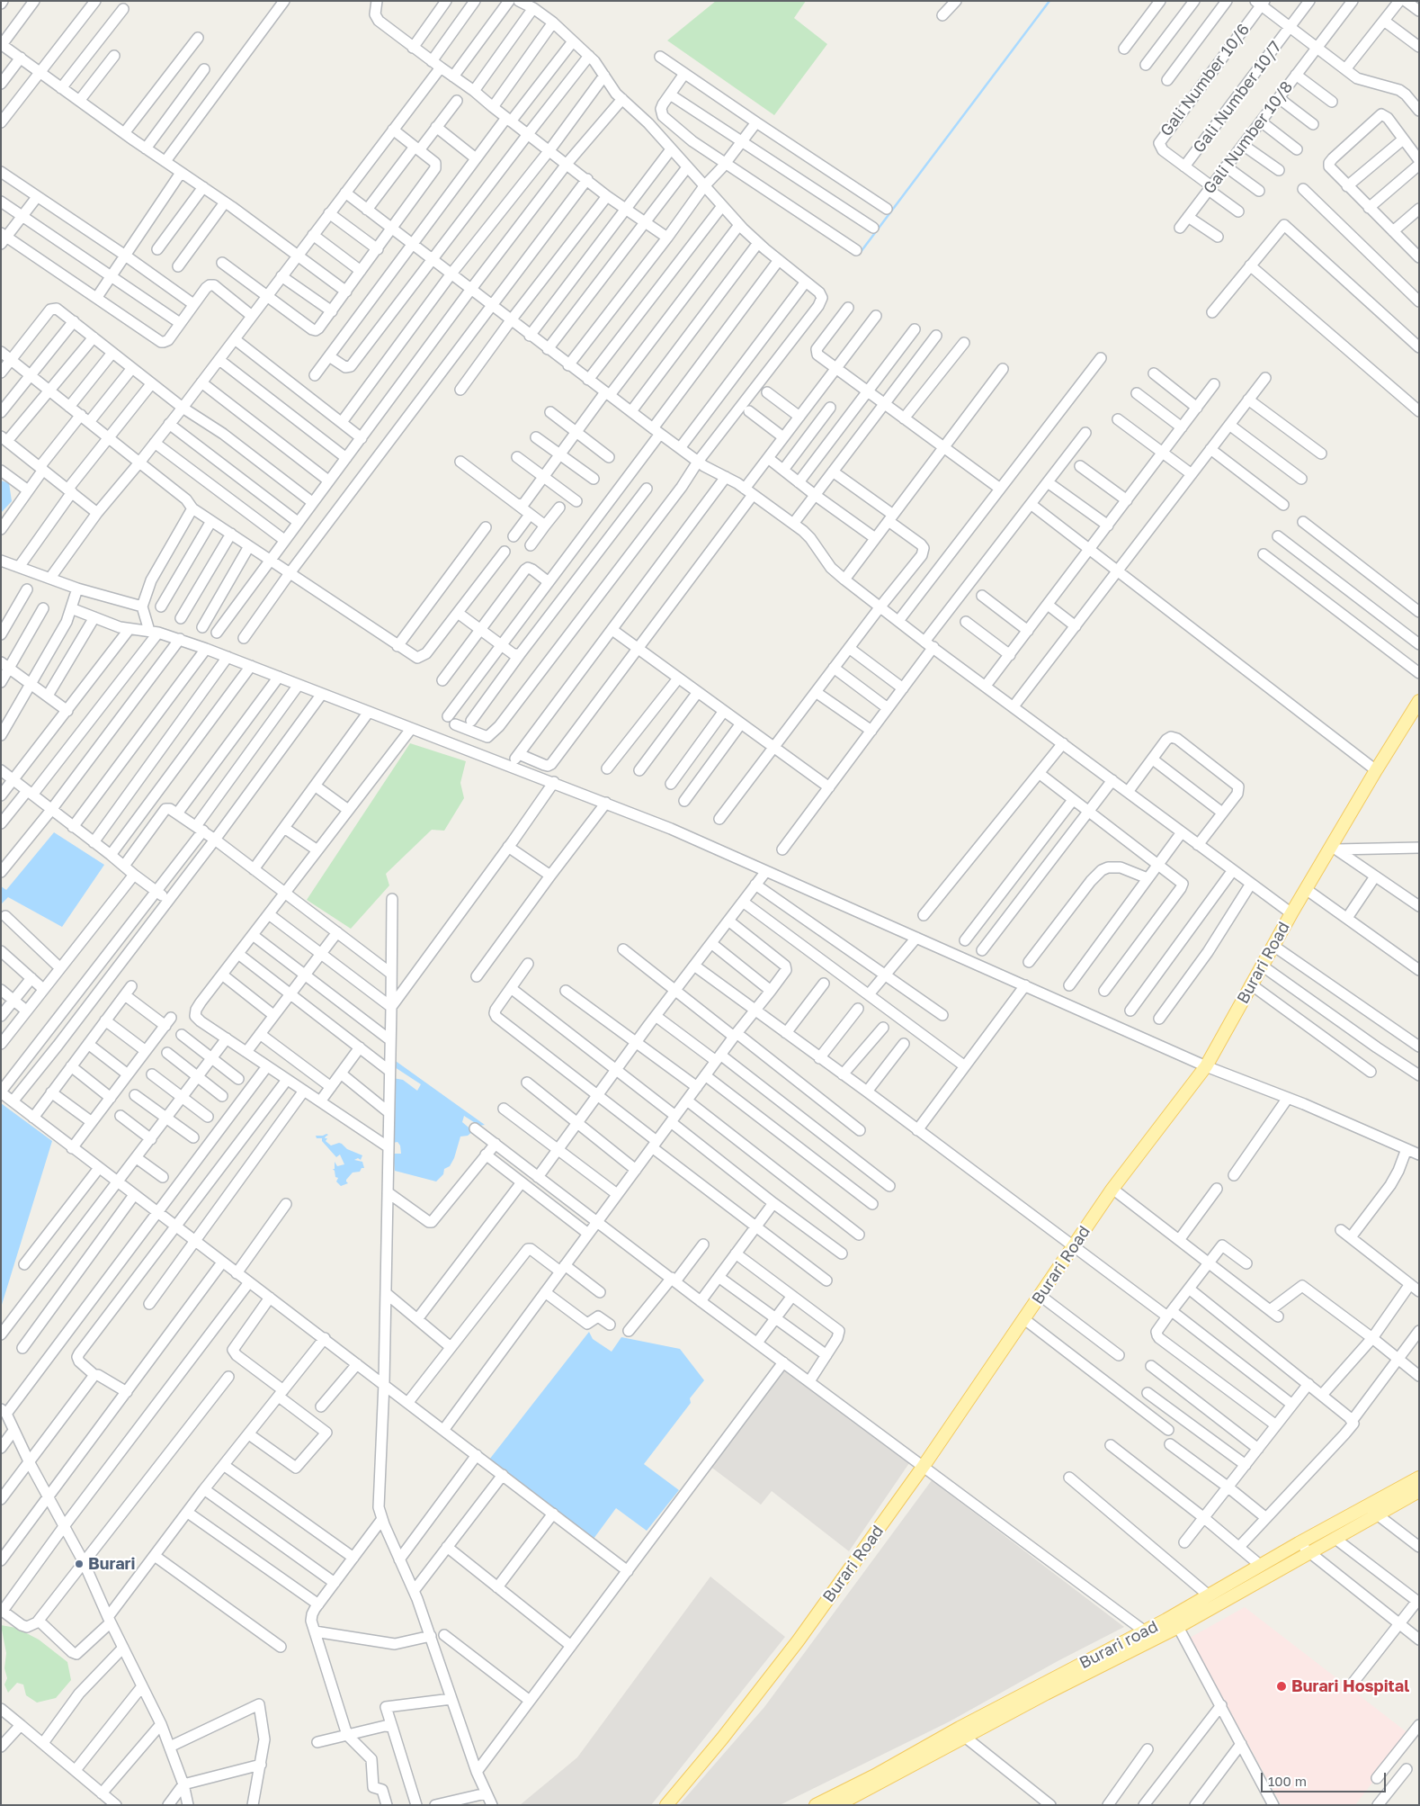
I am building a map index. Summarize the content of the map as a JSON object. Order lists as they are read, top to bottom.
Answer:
{
  "streets": {
    "main road": ["Burari Road", "Burari road"],
    "street": ["Gali Number 10/6", "Gali Number 10/7", "Gali Number 10/8"]
  },
  "crossings": [
    ["Gali Number 10/6", "Gali Number 10/7"],
    ["Gali Number 10/6", "Gali Number 10/8"]
  ],
  "places": ["Burari", "Burari Hospital"],
  "scale_bar": "100 m"
}
